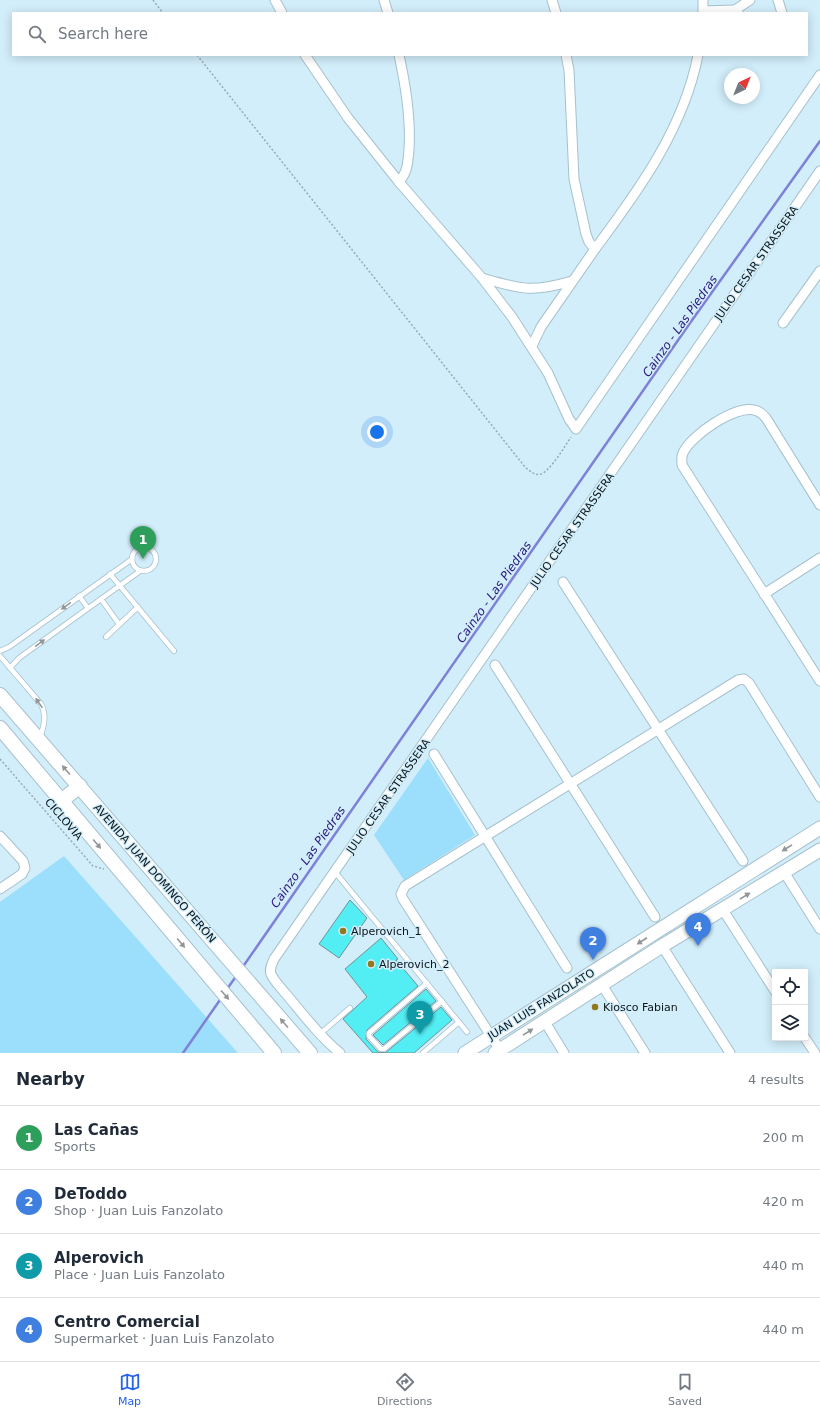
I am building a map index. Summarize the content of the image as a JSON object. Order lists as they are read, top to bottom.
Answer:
{
  "streets": {
    "main road": ["AVENIDA JUAN DOMINGO PERÓN"],
    "street": ["JULIO CESAR STRASSERA", "JUAN LUIS FANZOLATO"],
    "path": ["CICLOVIA"]
  },
  "water": ["Cainzo - Las Piedras"],
  "places": ["Alperovich_1", "Alperovich_2", "Kiosco Fabian"],
  "north": "top right",
  "page": {
    "search": "Search here",
    "pins": [
      "1",
      "4",
      "2",
      "3"
    ],
    "heading": ["Nearby", "4 results"],
    "list": [
      {
        "mark": "1",
        "name": "Las Cañas",
        "note": "Sports",
        "value": "200 m"
      },
      {
        "mark": "2",
        "name": "DeToddo",
        "note": "Shop · Juan Luis Fanzolato",
        "value": "420 m"
      },
      {
        "mark": "3",
        "name": "Alperovich",
        "note": "Place · Juan Luis Fanzolato",
        "value": "440 m"
      },
      {
        "mark": "4",
        "name": "Centro Comercial",
        "note": "Supermarket · Juan Luis Fanzolato",
        "value": "440 m"
      }
    ],
    "nav": ["Map", "Directions", "Saved"]
  }
}
